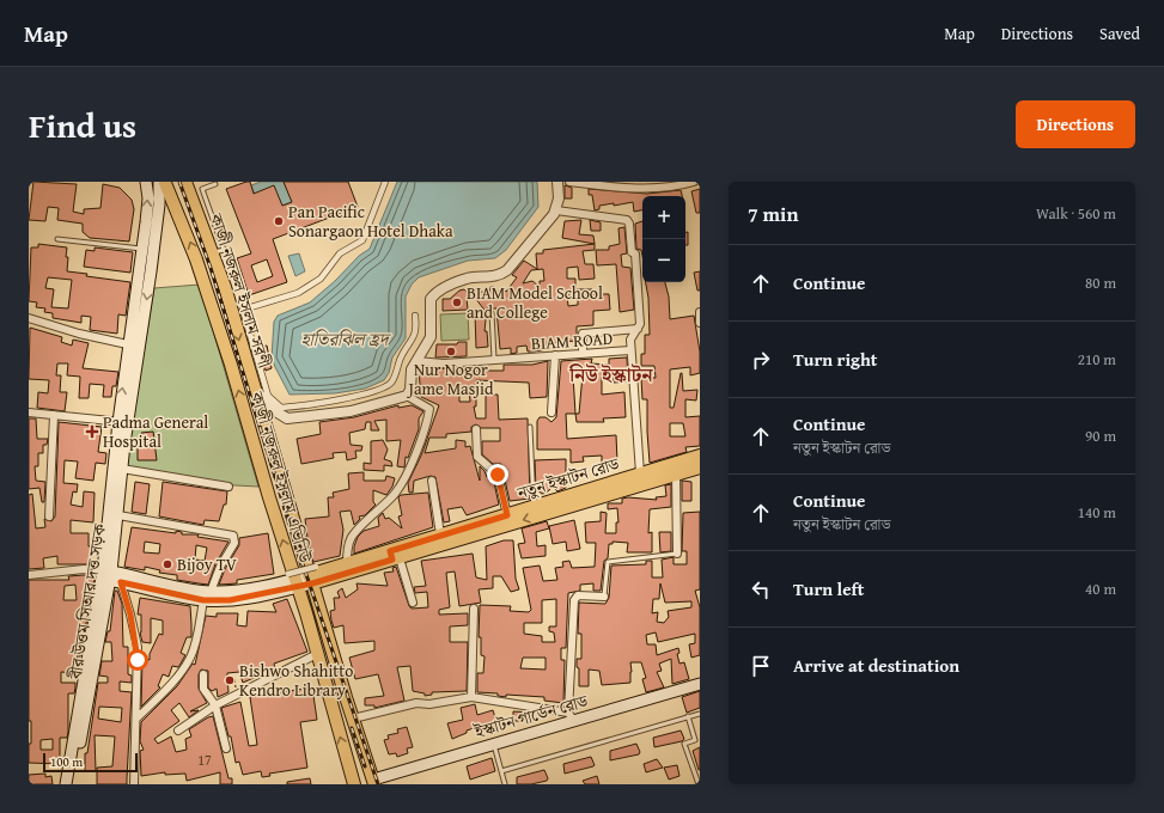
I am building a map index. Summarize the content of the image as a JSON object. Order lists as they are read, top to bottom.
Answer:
{
  "streets": {
    "main road": [
      "কাজী নজরুল ইসলাম সরণী",
      "কাজী নজরুল ইসলাম এভিনিউ",
      "নতুন ইস্কাটন রোড",
      "বীর উত্তম সিআর দত্ত সড়ক",
      "ইস্কাটন গার্ডেন রোড"
    ],
    "street": ["BIAM ROAD"]
  },
  "crossings": [
    ["কাজী নজরুল ইসলাম সরণী", "কাজী নজরুল ইসলাম এভিনিউ"],
    ["কাজী নজরুল ইসলাম সরণী", "নতুন ইস্কাটন রোড"],
    ["BIAM ROAD", "নতুন ইস্কাটন রোড"],
    ["কাজী নজরুল ইসলাম এভিনিউ", "নতুন ইস্কাটন রোড"],
    ["কাজী নজরুল ইসলাম এভিনিউ", "বীর উত্তম সিআর দত্ত সড়ক"],
    ["কাজী নজরুল ইসলাম এভিনিউ", "ইস্কাটন গার্ডেন রোড"]
  ],
  "one_way": ["কাজী নজরুল ইসলাম এভিনিউ"],
  "districts": ["নিউ ইস্কাটন"],
  "water": ["হাতিরঝিল হ্রদ"],
  "places": {
    "other": [
      "Pan Pacific Sonargaon Hotel Dhaka",
      "BIAM Model School and College",
      "Nur Nogor Jame Masjid",
      "Bijoy TV",
      "Bishwo Shahitto Kendro Library"
    ],
    "health": ["Padma General Hospital"]
  },
  "house_numbers": ["17"],
  "scale_bar": "100 m",
  "page": {
    "header": "Map",
    "nav": ["Map", "Directions", "Saved"],
    "title": "Find us",
    "buttons": "Directions",
    "heading": ["7 min", "Walk · 560 m"],
    "map_buttons": ["+", "−"],
    "list": [
      ["Continue", "80 m"],
      ["Turn right", "210 m"],
      ["Continue", "নতুন ইস্কাটন রোড", "90 m"],
      ["Continue", "নতুন ইস্কাটন রোড", "140 m"],
      ["Turn left", "40 m"],
      "Arrive at destination"
    ],
    "scale": "100 m"
  }
}
